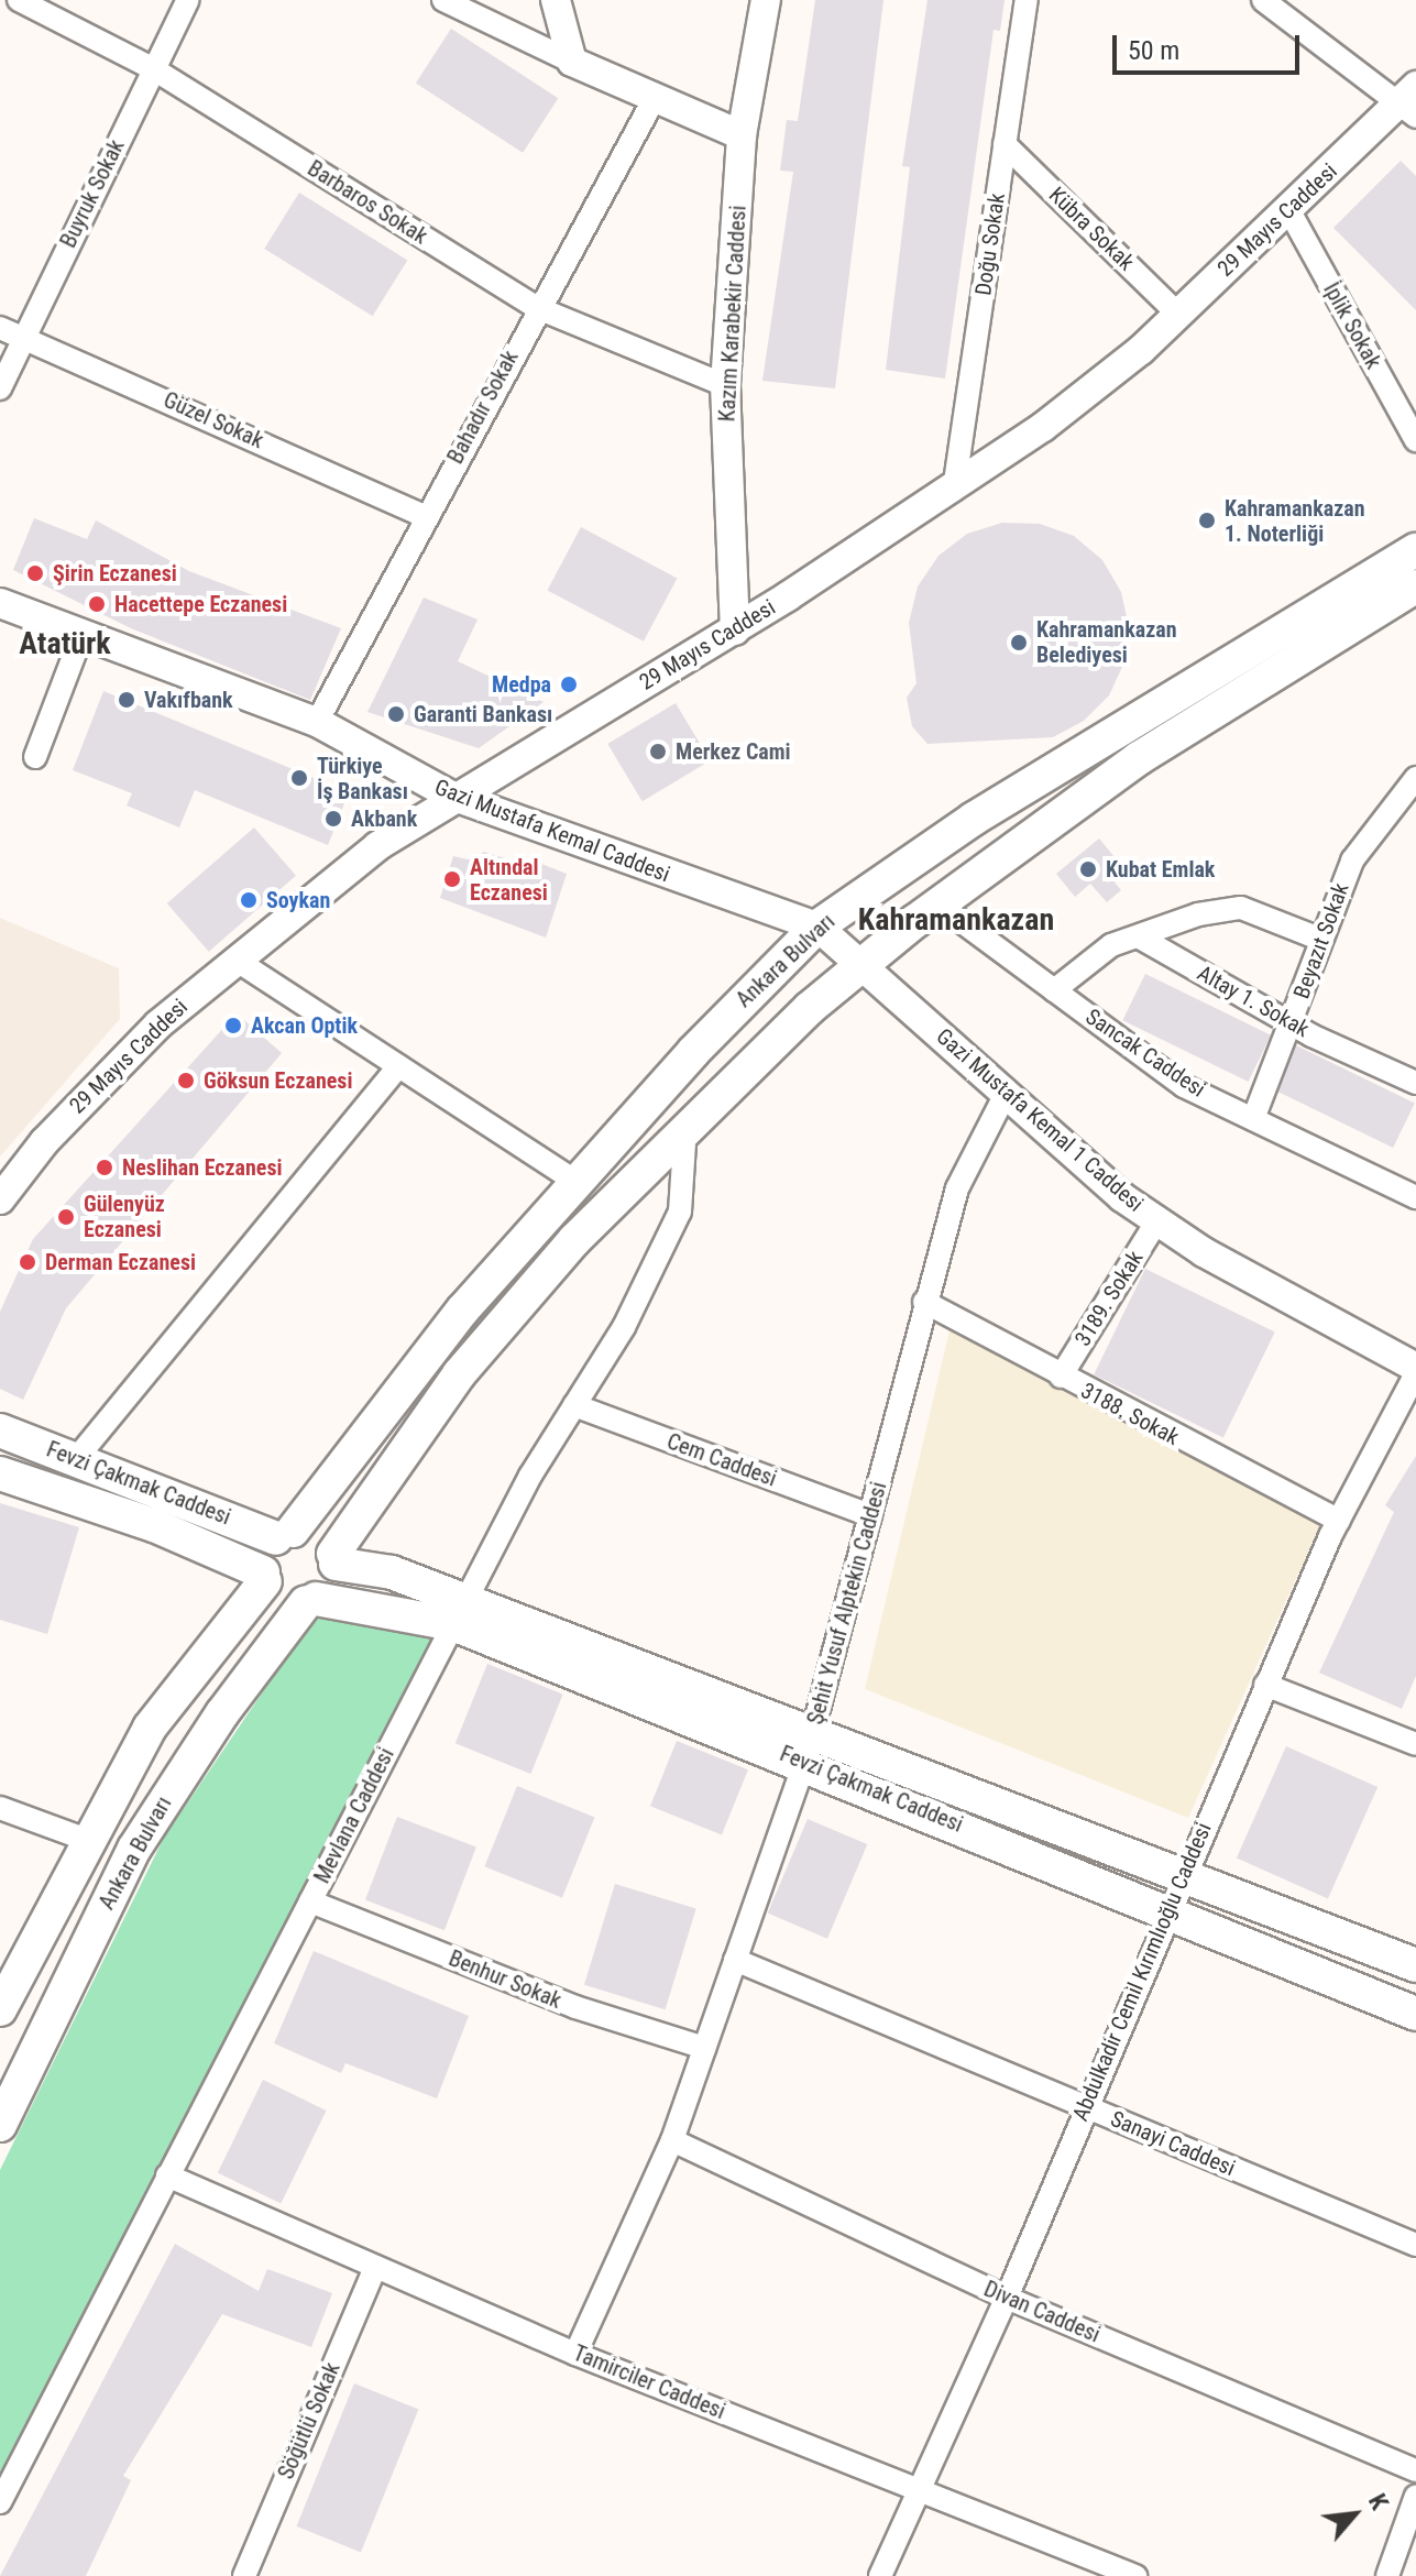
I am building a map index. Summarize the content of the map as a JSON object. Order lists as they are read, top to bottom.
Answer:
{
  "streets": {
    "main road": ["Ankara Bulvarı", "Fevzi Çakmak Caddesi"],
    "street": [
      "Buyruk Sokak",
      "Barbaros Sokak",
      "29 Mayıs Caddesi",
      "Kübra Sokak",
      "Doğu Sokak",
      "Kazım Karabekir Caddesi",
      "İplik Sokak",
      "Bahadır Sokak",
      "Güzel Sokak",
      "Gazi Mustafa Kemal Caddesi",
      "Beyazıt Sokak",
      "Altay 1. Sokak",
      "Sancak Caddesi",
      "Gazi Mustafa Kemal 1 Caddesi",
      "3189. Sokak",
      "3188. Sokak",
      "Cem Caddesi",
      "Şehit Yusuf Alptekin Caddesi",
      "Mevlana Caddesi",
      "Abdulkadir Cemil Kırımlıoğlu Caddesi",
      "Benhur Sokak",
      "Sanayi Caddesi",
      "Divan Caddesi",
      "Tamirciler Caddesi",
      "Söğütlü Sokak"
    ]
  },
  "crossings": [
    ["Buyruk Sokak", "Barbaros Sokak"],
    ["Buyruk Sokak", "Güzel Sokak"],
    ["Barbaros Sokak", "Kazım Karabekir Caddesi"],
    ["Barbaros Sokak", "Bahadır Sokak"],
    ["29 Mayıs Caddesi", "Kübra Sokak"],
    ["29 Mayıs Caddesi", "Doğu Sokak"],
    ["29 Mayıs Caddesi", "Kazım Karabekir Caddesi"],
    ["29 Mayıs Caddesi", "İplik Sokak"],
    ["29 Mayıs Caddesi", "Gazi Mustafa Kemal Caddesi"],
    ["Kübra Sokak", "Doğu Sokak"],
    ["Bahadır Sokak", "Güzel Sokak"],
    ["Bahadır Sokak", "Gazi Mustafa Kemal Caddesi"],
    ["Gazi Mustafa Kemal Caddesi", "Ankara Bulvarı"],
    ["Gazi Mustafa Kemal Caddesi", "Gazi Mustafa Kemal 1 Caddesi"],
    ["Beyazıt Sokak", "Altay 1. Sokak"],
    ["Beyazıt Sokak", "Sancak Caddesi"],
    ["Ankara Bulvarı", "Gazi Mustafa Kemal 1 Caddesi"],
    ["Ankara Bulvarı", "Fevzi Çakmak Caddesi"],
    ["Gazi Mustafa Kemal 1 Caddesi", "3189. Sokak"],
    ["Gazi Mustafa Kemal 1 Caddesi", "Şehit Yusuf Alptekin Caddesi"],
    ["Gazi Mustafa Kemal 1 Caddesi", "Abdulkadir Cemil Kırımlıoğlu Caddesi"],
    ["3189. Sokak", "3188. Sokak"],
    ["3188. Sokak", "Şehit Yusuf Alptekin Caddesi"],
    ["3188. Sokak", "Abdulkadir Cemil Kırımlıoğlu Caddesi"],
    ["Cem Caddesi", "Şehit Yusuf Alptekin Caddesi"],
    ["Cem Caddesi", "Mevlana Caddesi"],
    ["Fevzi Çakmak Caddesi", "Şehit Yusuf Alptekin Caddesi"],
    ["Fevzi Çakmak Caddesi", "Mevlana Caddesi"],
    ["Fevzi Çakmak Caddesi", "Abdulkadir Cemil Kırımlıoğlu Caddesi"],
    ["Şehit Yusuf Alptekin Caddesi", "Benhur Sokak"],
    ["Şehit Yusuf Alptekin Caddesi", "Sanayi Caddesi"],
    ["Şehit Yusuf Alptekin Caddesi", "Divan Caddesi"],
    ["Şehit Yusuf Alptekin Caddesi", "Tamirciler Caddesi"],
    ["Mevlana Caddesi", "Benhur Sokak"],
    ["Mevlana Caddesi", "Tamirciler Caddesi"],
    ["Abdulkadir Cemil Kırımlıoğlu Caddesi", "Sanayi Caddesi"],
    ["Abdulkadir Cemil Kırımlıoğlu Caddesi", "Divan Caddesi"],
    ["Abdulkadir Cemil Kırımlıoğlu Caddesi", "Tamirciler Caddesi"],
    ["Tamirciler Caddesi", "Söğütlü Sokak"]
  ],
  "districts": ["Atatürk", "Kahramankazan"],
  "places": [
    "Kahramankazan 1. Noterliği",
    "Şirin Eczanesi",
    "Hacettepe Eczanesi",
    "Kahramankazan Belediyesi",
    "Medpa",
    "Vakıfbank",
    "Garanti Bankası",
    "Merkez Cami",
    "Türkiye İş Bankası",
    "Akbank",
    "Kubat Emlak",
    "Altındal Eczanesi",
    "Soykan",
    "Akcan Optik",
    "Göksun Eczanesi",
    "Neslihan Eczanesi",
    "Gülenyüz Eczanesi",
    "Derman Eczanesi"
  ],
  "scale_bar": "50 m",
  "north": "top right"
}
